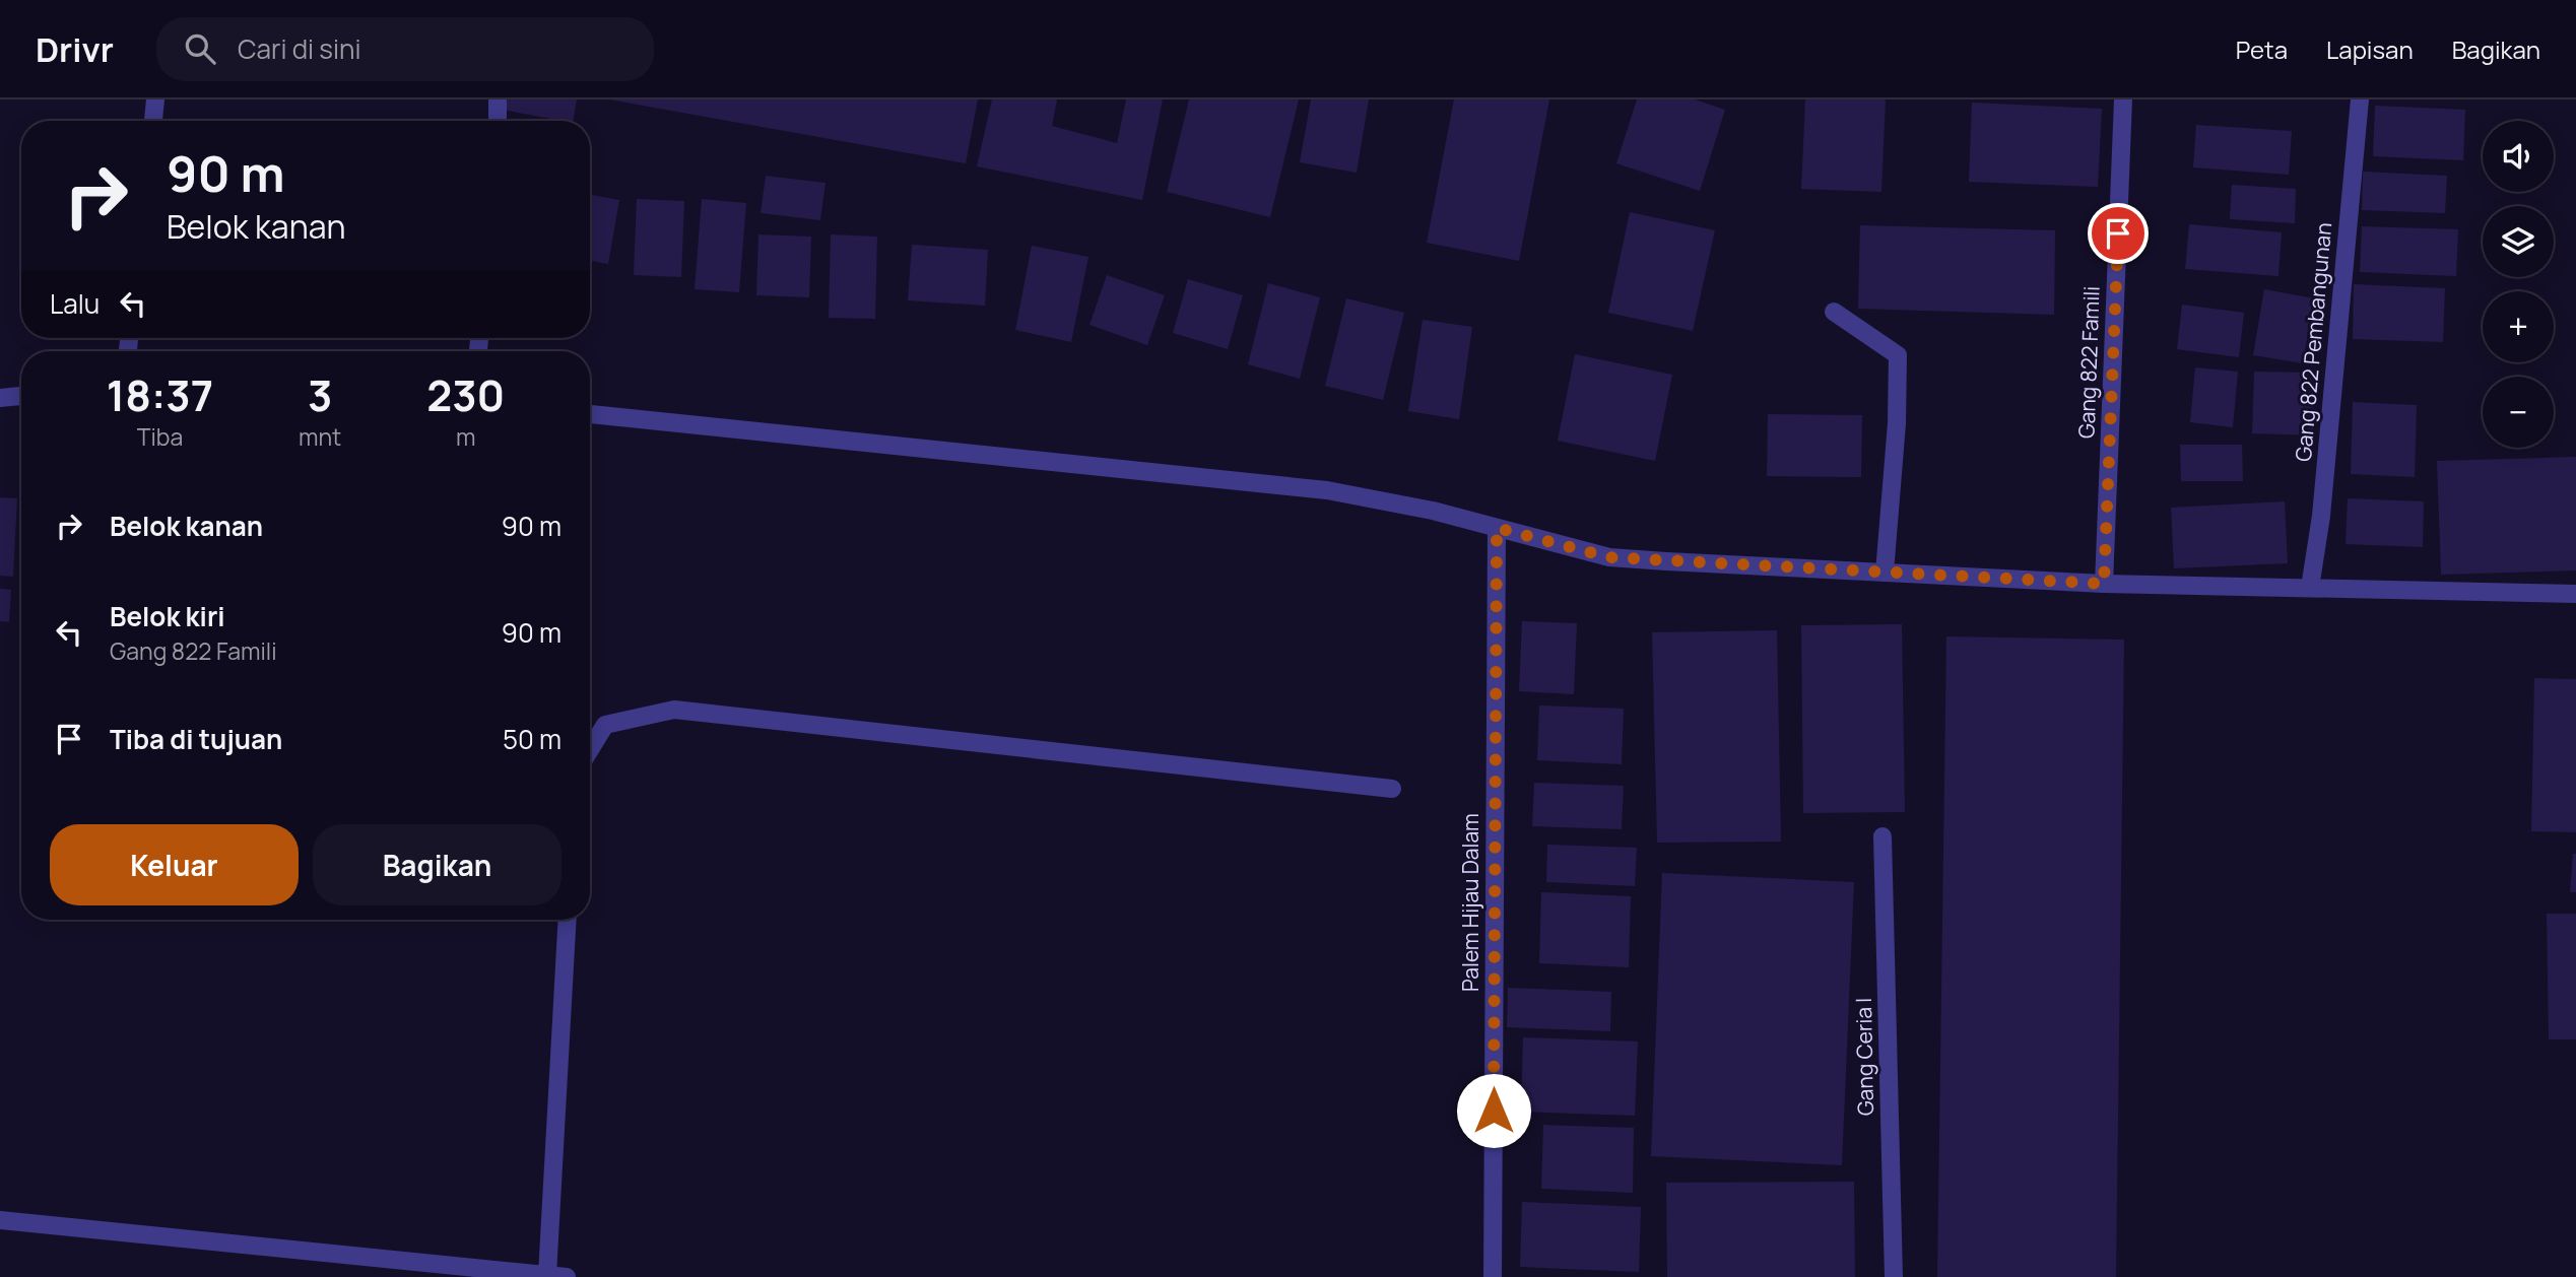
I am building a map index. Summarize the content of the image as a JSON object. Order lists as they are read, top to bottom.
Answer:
{
  "streets": {
    "street": [
      "Gang 822 Pembangunan",
      "Gang 822 Famili",
      "Palem Hijau Dalam",
      "Gang Ceria I"
    ]
  },
  "page": {
    "header": "Drivr",
    "search": "Cari di sini",
    "nav": ["Peta", "Lapisan", "Bagikan"],
    "map_buttons": ["+", "−"],
    "turn": ["90 m", "Belok kanan"],
    "then": "Lalu",
    "eta": [
      "18:37",
      "Tiba",
      "3",
      "mnt",
      "230",
      "m"
    ],
    "list": [
      {
        "name": "Belok kanan",
        "value": "90 m"
      },
      {
        "name": "Belok kiri",
        "note": "Gang 822 Famili",
        "value": "90 m"
      },
      {
        "name": "Tiba di tujuan",
        "value": "50 m"
      }
    ],
    "buttons": ["Keluar", "Bagikan"]
  }
}
